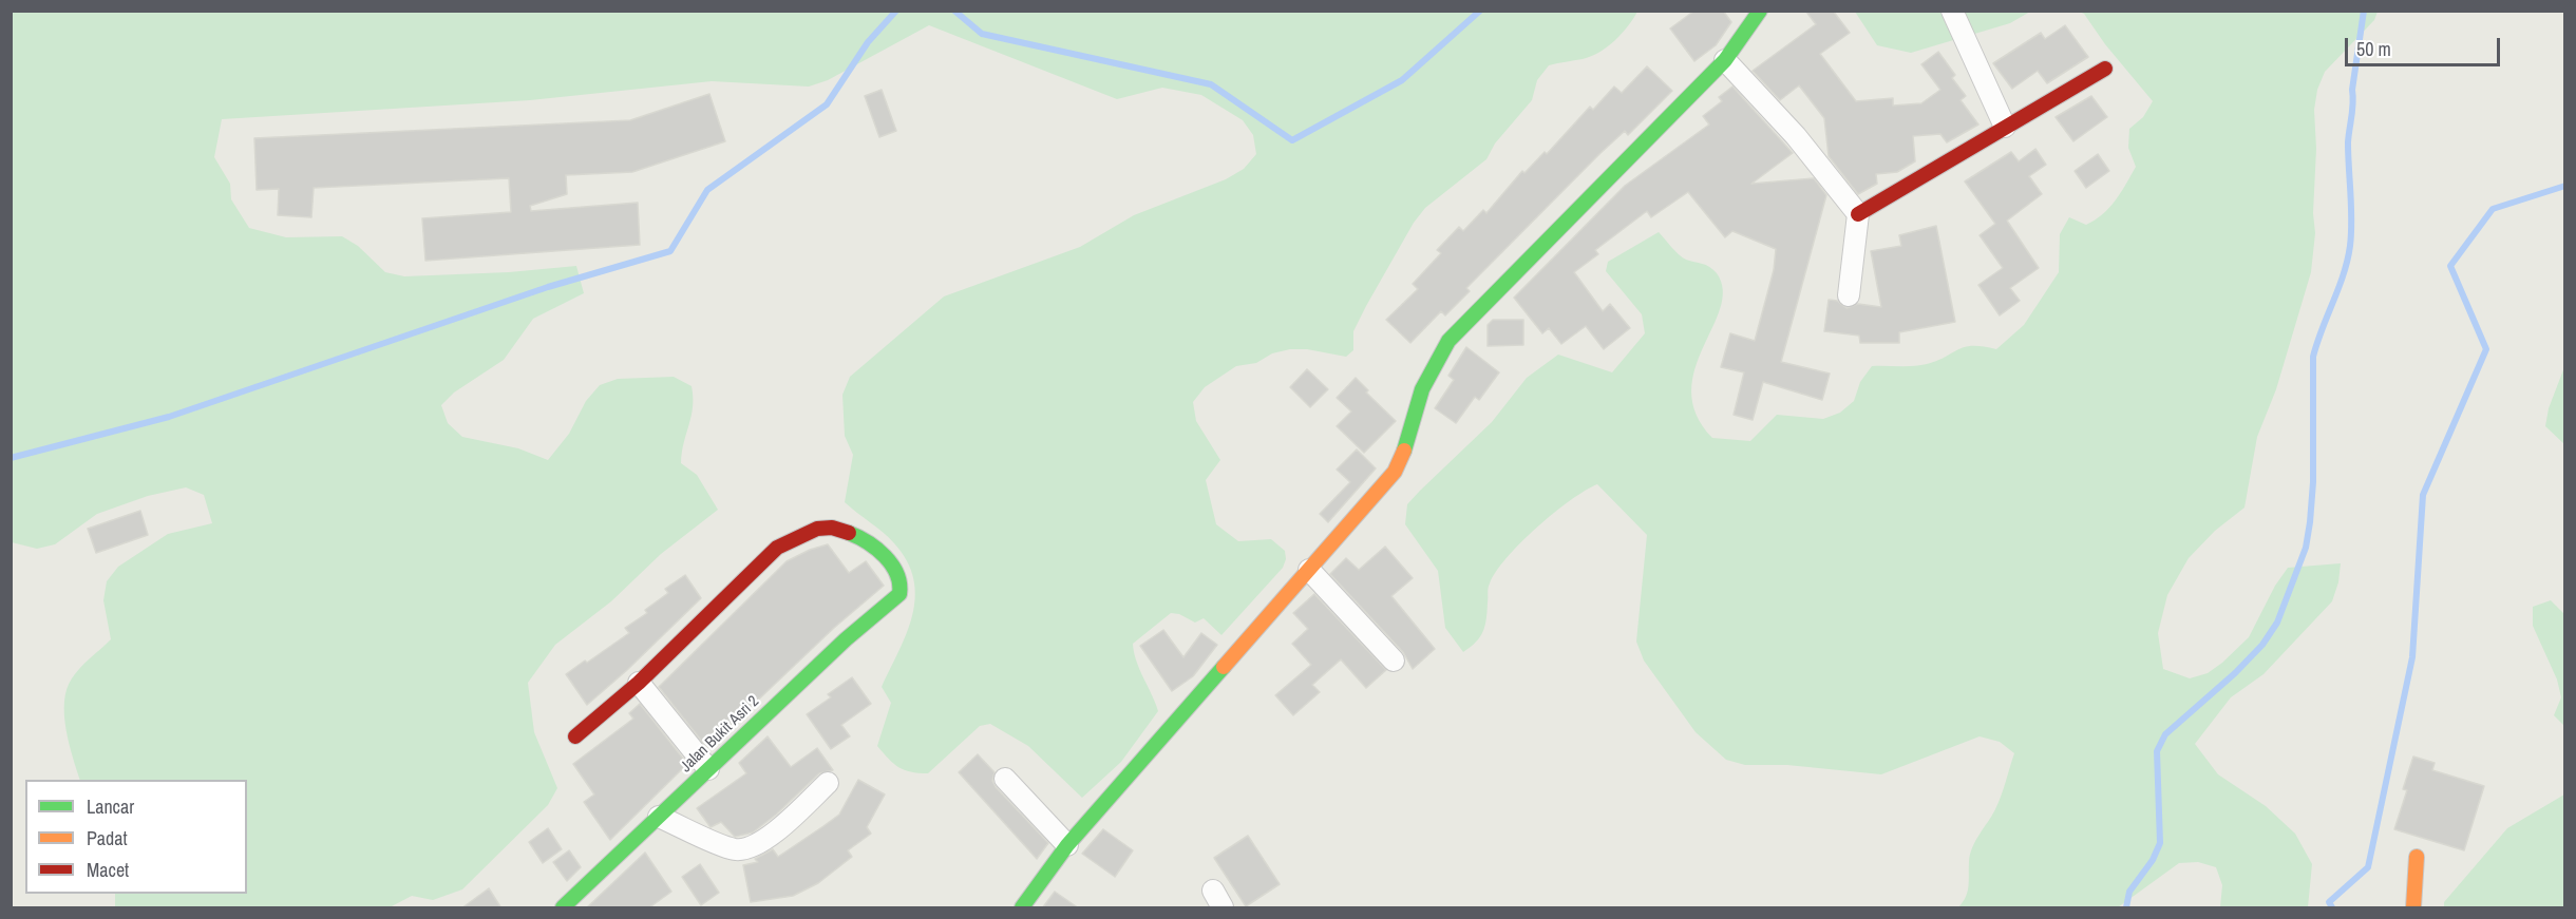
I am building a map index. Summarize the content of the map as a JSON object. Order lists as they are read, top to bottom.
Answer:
{
  "streets": {
    "street": ["Jalan Bukit Asri 2"]
  },
  "legend": ["Lancar", "Padat", "Macet"],
  "scale_bar": "50 m"
}
